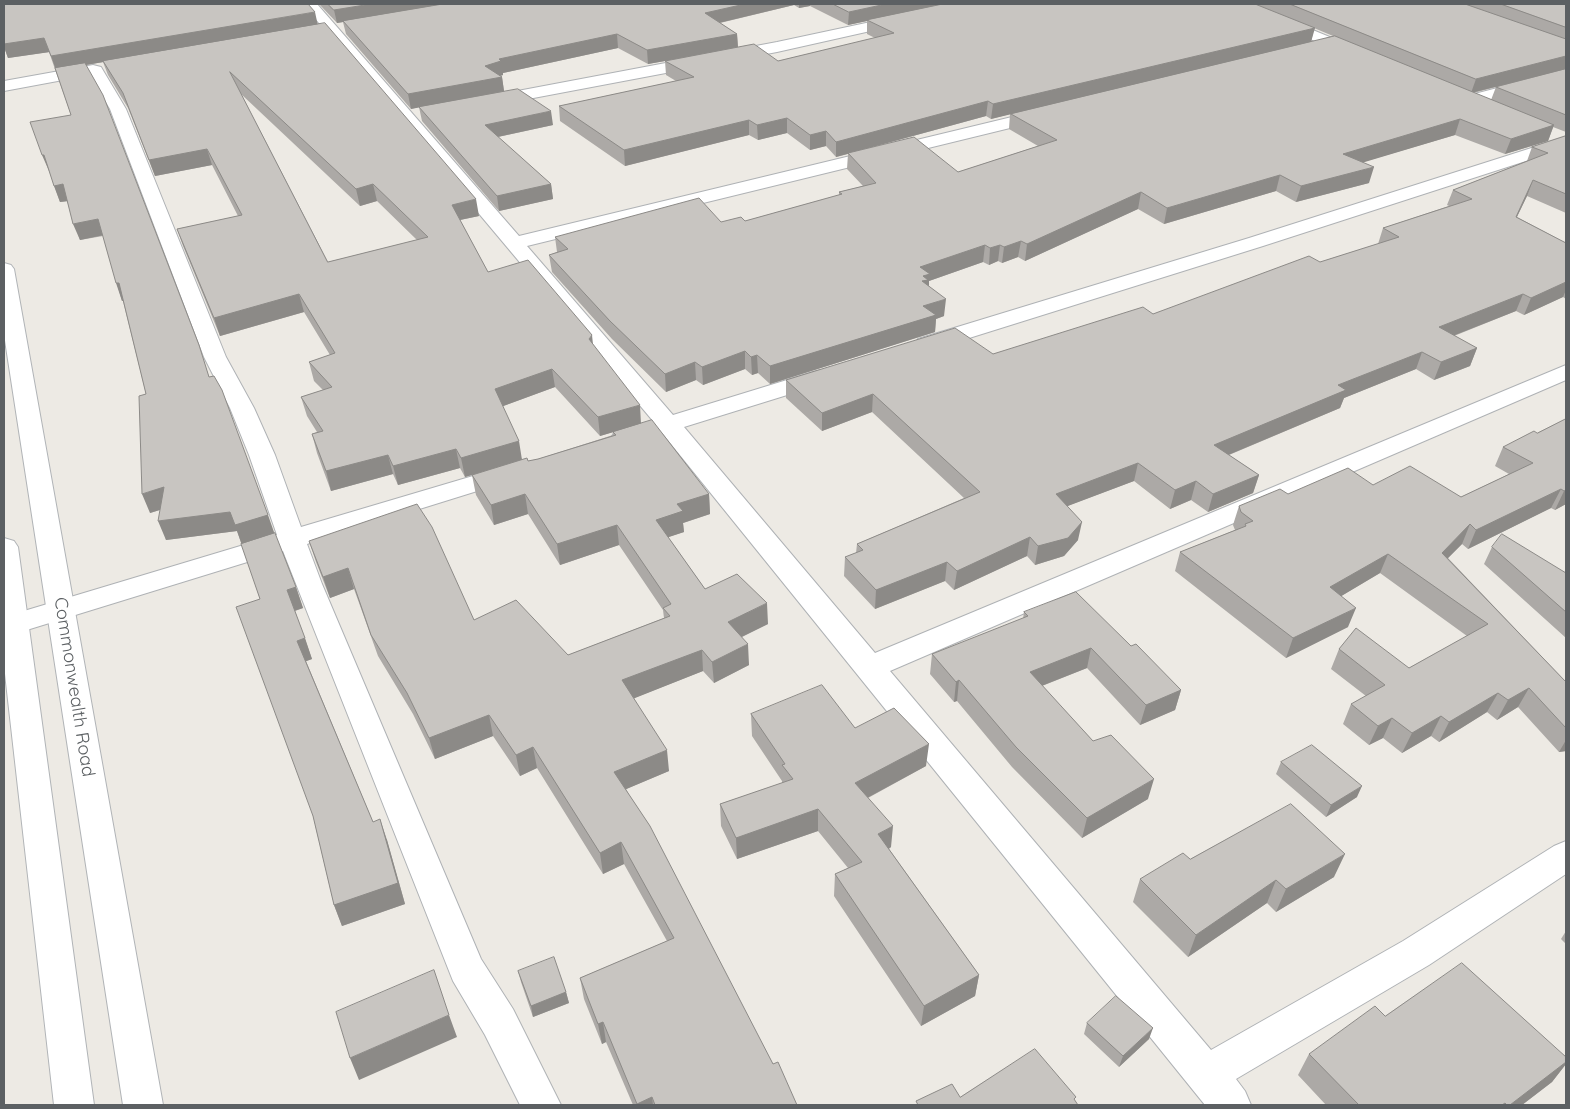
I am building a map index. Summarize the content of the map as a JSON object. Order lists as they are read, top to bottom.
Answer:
{
  "streets": {
    "street": ["Commonwealth Road"]
  }
}
